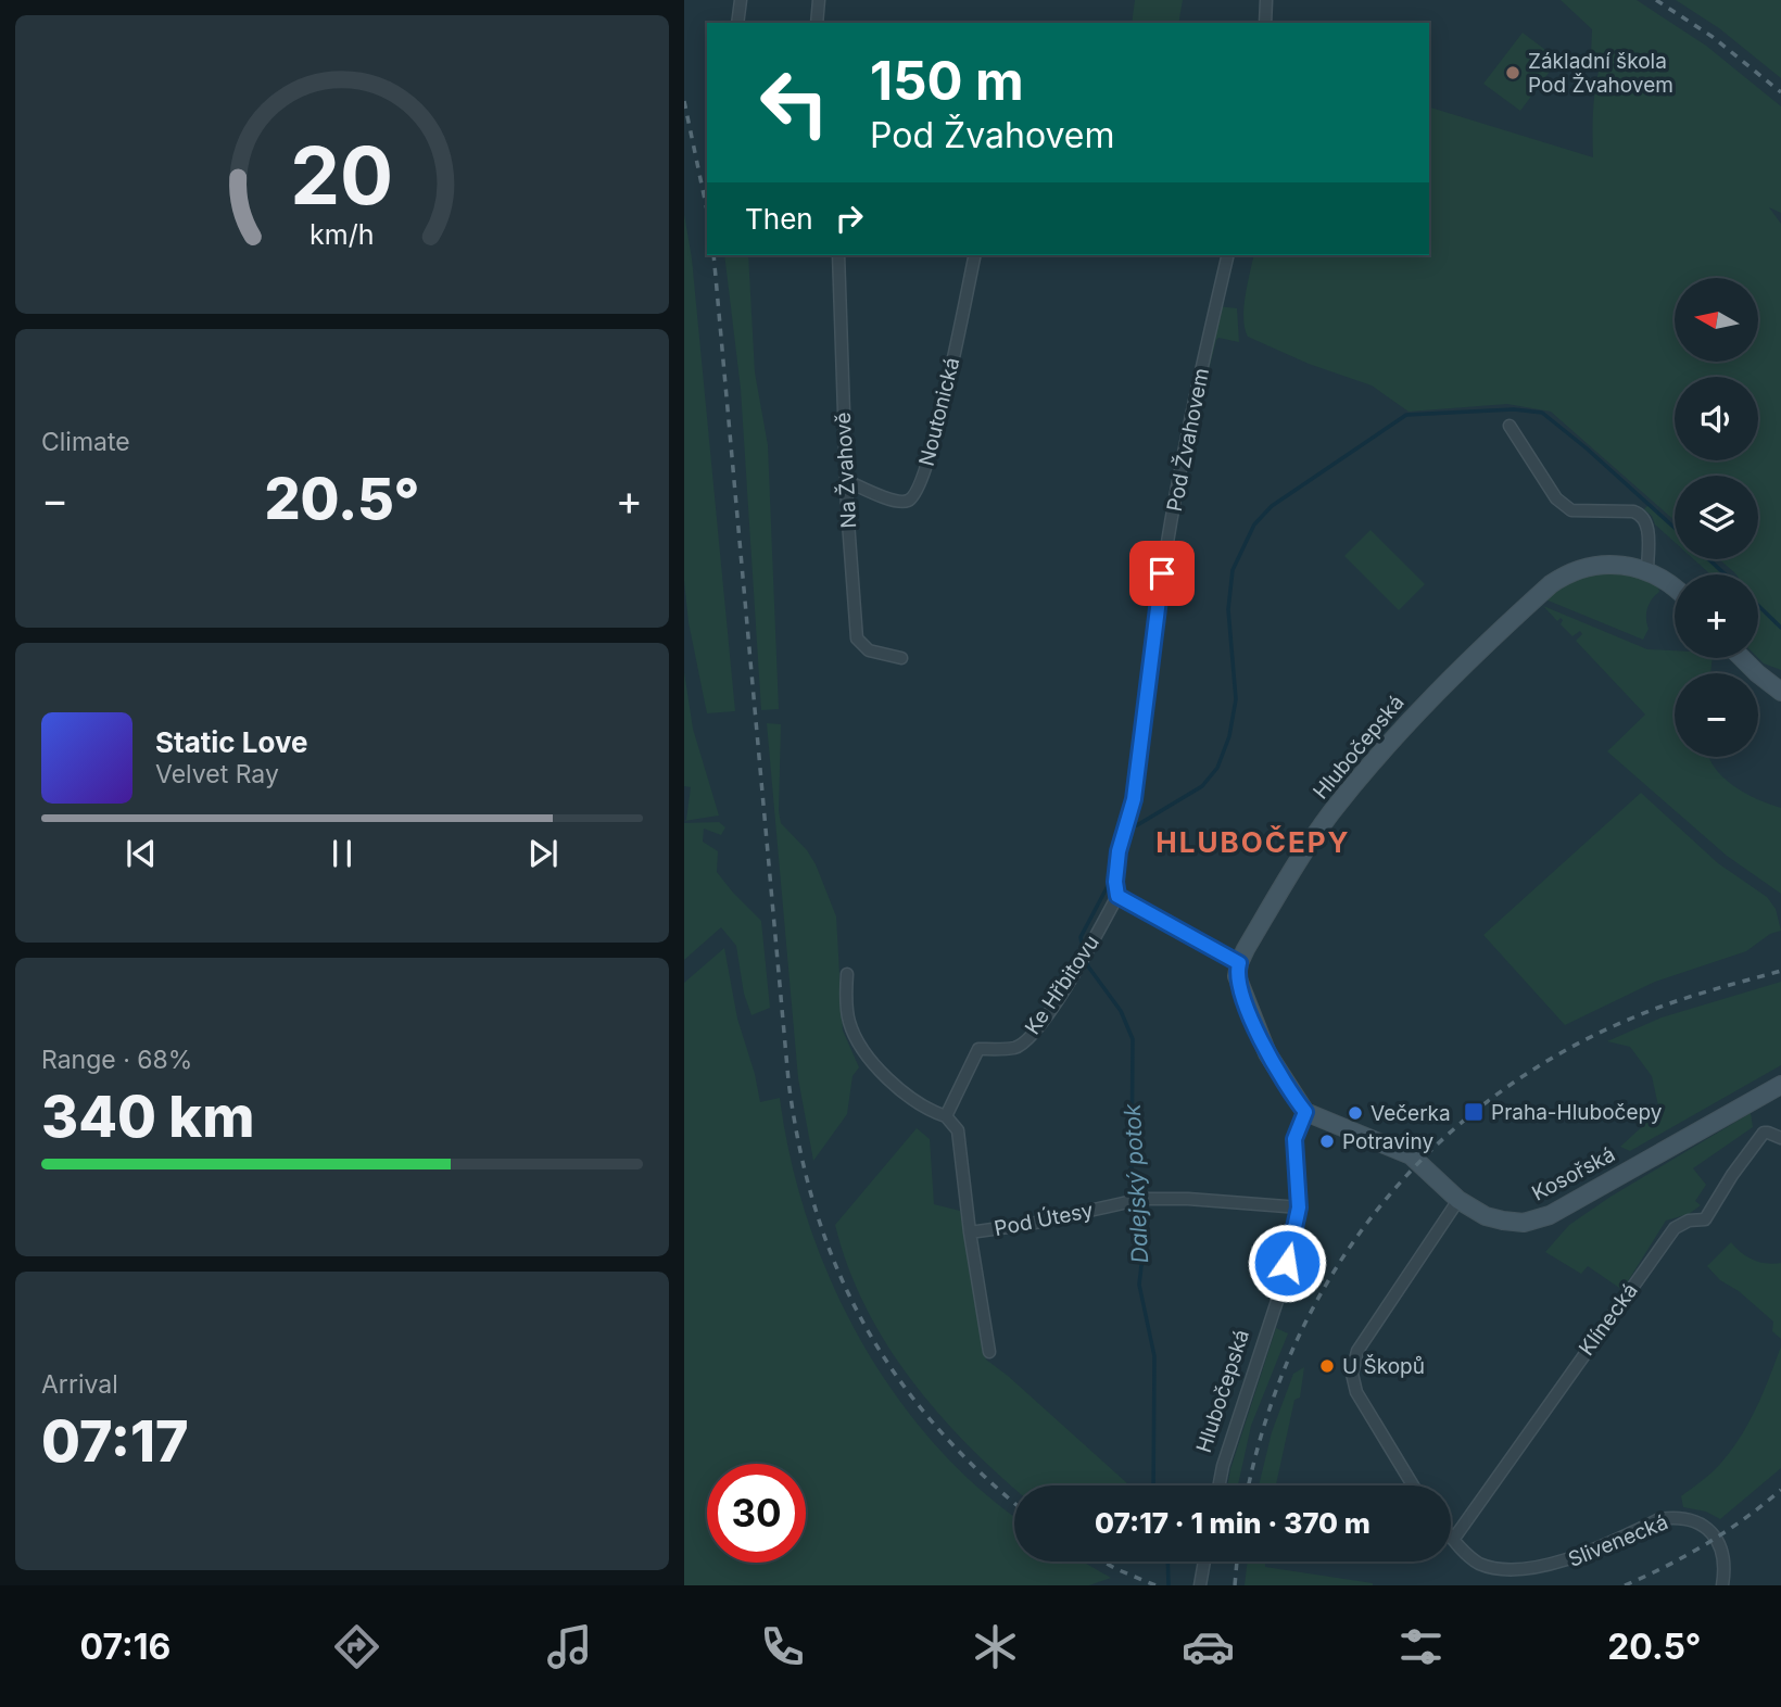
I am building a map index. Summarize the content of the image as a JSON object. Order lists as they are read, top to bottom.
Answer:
{
  "streets": {
    "street": [
      "Noutonická",
      "Pod Žvahovem",
      "Na Žvahově",
      "Hlubočepská",
      "Ke Hřbitovu",
      "Kosořská",
      "Pod Útesy",
      "Klínecká",
      "Slivenecká"
    ]
  },
  "crossings": [
    ["Noutonická", "Na Žvahově"],
    ["Pod Žvahovem", "Ke Hřbitovu"],
    ["Hlubočepská", "Kosořská"],
    ["Hlubočepská", "Pod Útesy"],
    ["Ke Hřbitovu", "Pod Útesy"],
    ["Klínecká", "Slivenecká"]
  ],
  "districts": ["HLUBOČEPY"],
  "water": ["Dalejský potok"],
  "places": {
    "other": [
      "Základní škola Pod Žvahovem",
      "Večerka",
      "Potraviny",
      "U Škopů"
    ],
    "transit": ["Praha-Hlubočepy"]
  },
  "north": "left",
  "page": {
    "turn": ["150 m", "Pod Žvahovem"],
    "then": "Then",
    "map_buttons": ["+", "−"],
    "tile": [
      "Climate",
      ["Range · 68%", "340 km"],
      ["Arrival", "07:17"]
    ],
    "heat": ["−", "20.5°", "+"],
    "song": ["Static Love", "Velvet Ray"],
    "limit": "30",
    "trip": "07:17 · 1 min · 370 m",
    "tabs": ["07:16", "20.5°"],
    "gauge": ["20", "km/h"]
  }
}
